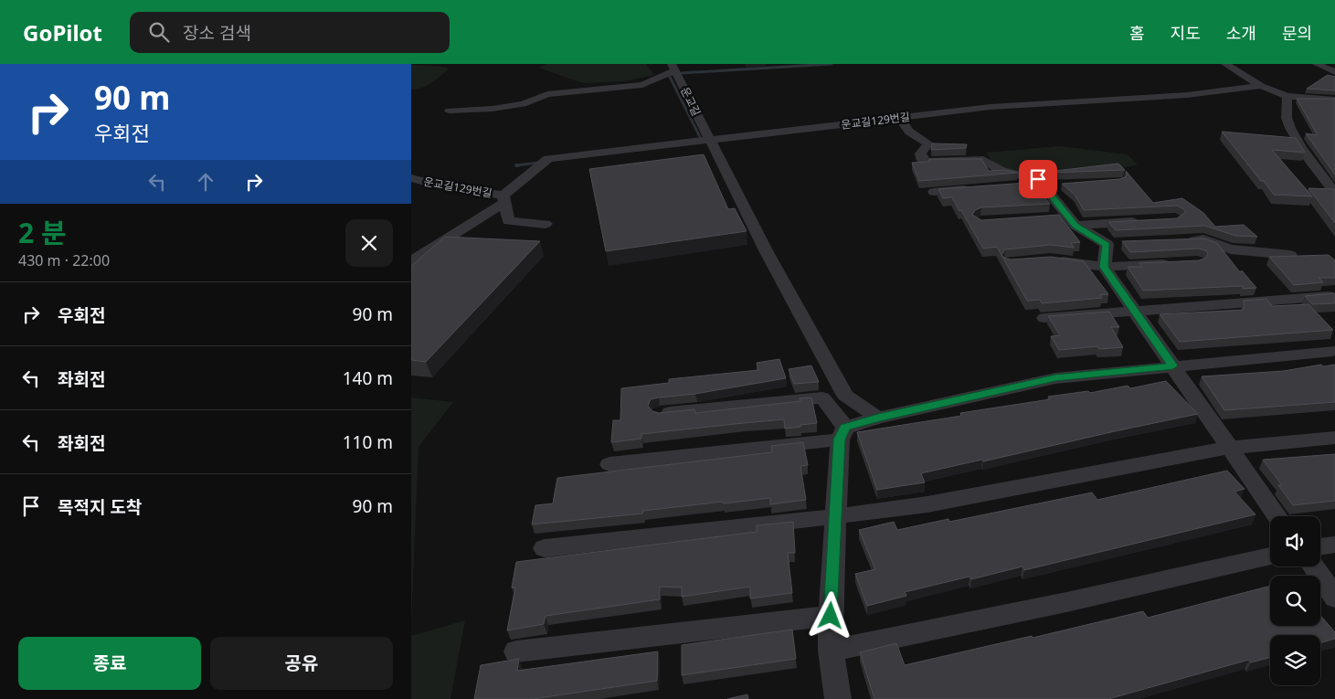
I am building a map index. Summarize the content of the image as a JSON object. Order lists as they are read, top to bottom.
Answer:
{
  "streets": {
    "street": ["운교길", "운교길129번길"]
  },
  "crossings": [
    ["운교길", "운교길129번길"]
  ],
  "page": {
    "header": "GoPilot",
    "search": "장소 검색",
    "nav": [
      "홈",
      "지도",
      "소개",
      "문의"
    ],
    "turn": ["90 m", "우회전"],
    "heading": ["2 분", "430 m · 22:00"],
    "list": [
      {
        "name": "우회전",
        "value": "90 m"
      },
      {
        "name": "좌회전",
        "value": "140 m"
      },
      {
        "name": "좌회전",
        "value": "110 m"
      },
      {
        "name": "목적지 도착",
        "value": "90 m"
      }
    ],
    "buttons": ["종료", "공유"]
  }
}
